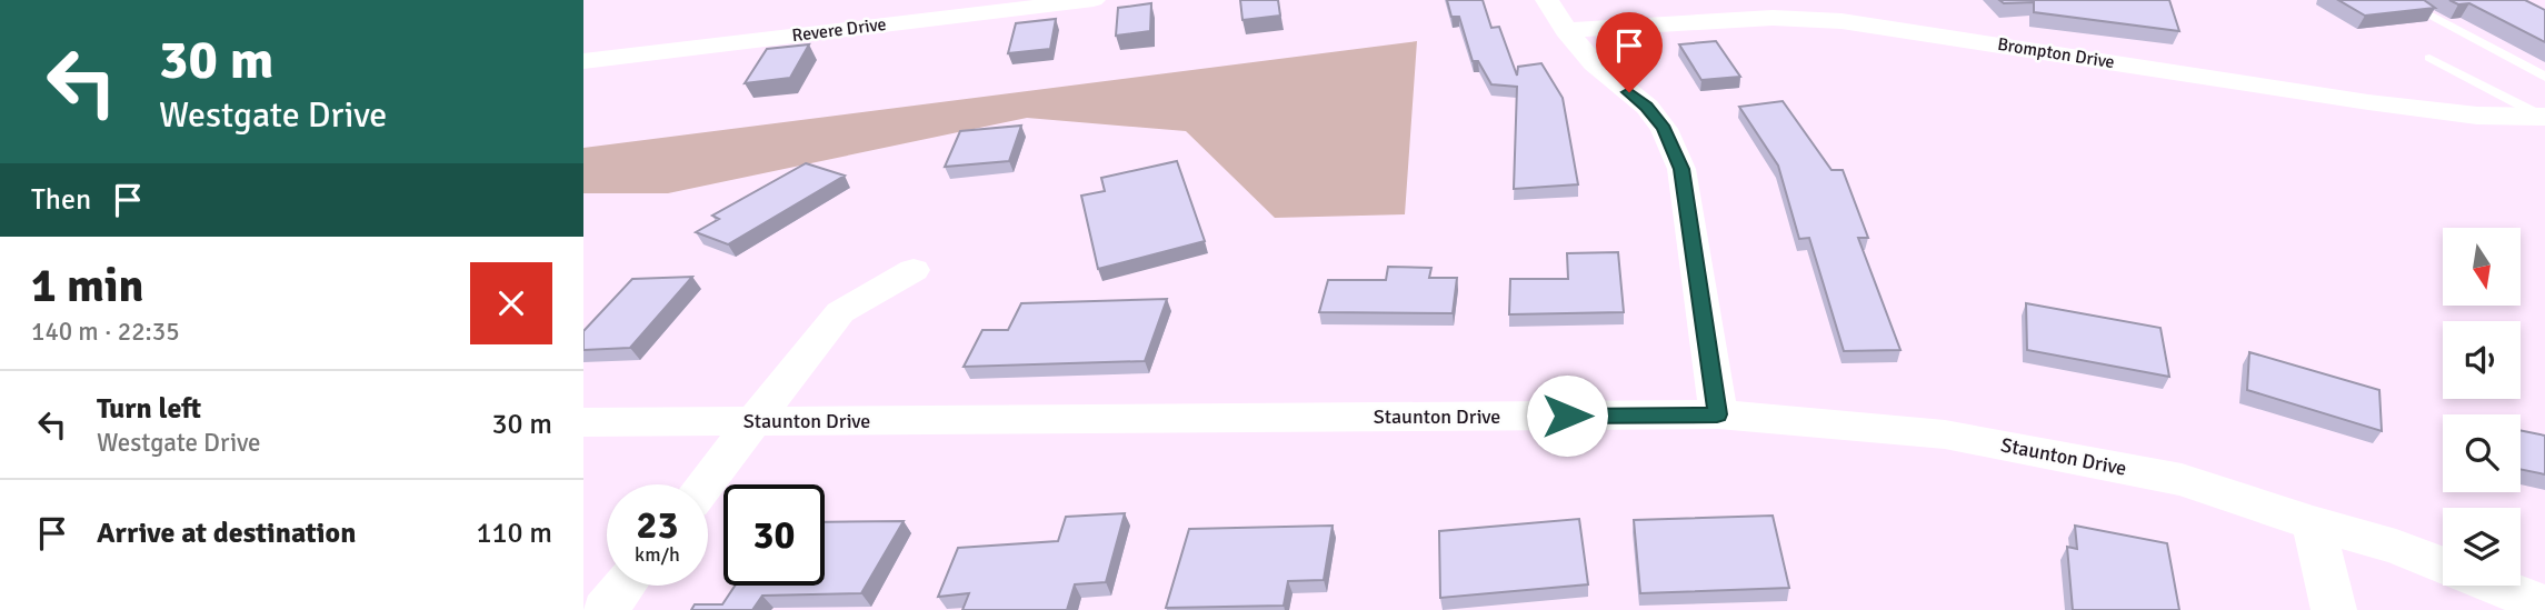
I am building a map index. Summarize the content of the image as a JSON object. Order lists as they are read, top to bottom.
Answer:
{
  "streets": {
    "street": ["Revere Drive", "Brompton Drive", "Staunton Drive"]
  },
  "north": "bottom",
  "page": {
    "turn": ["30 m", "Westgate Drive"],
    "then": "Then",
    "heading": ["1 min", "140 m · 22:35"],
    "list": [
      {
        "name": "Turn left",
        "note": "Westgate Drive",
        "value": "30 m"
      },
      {
        "name": "Arrive at destination",
        "value": "110 m"
      }
    ],
    "speed": "23 km/h",
    "limit": "30"
  }
}
